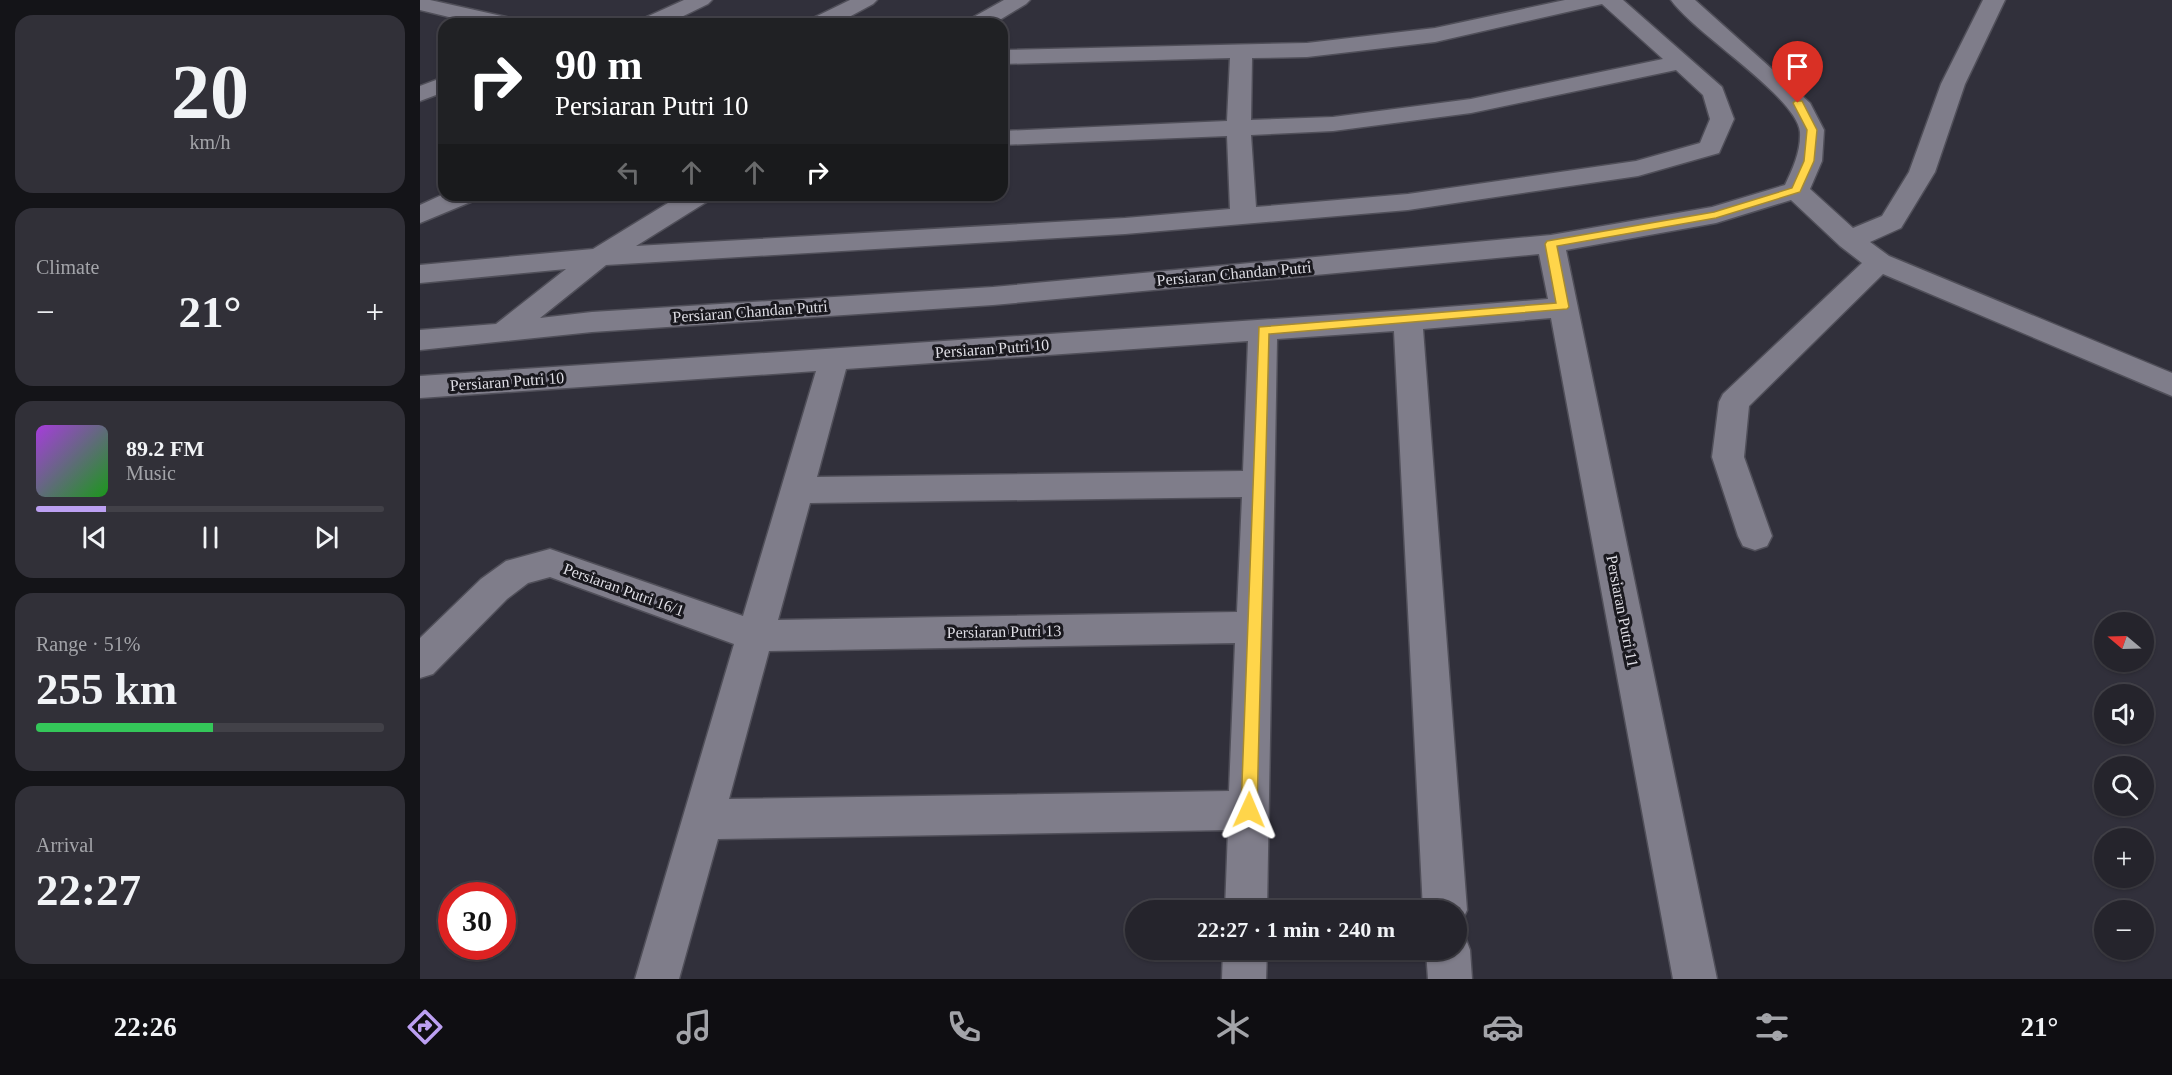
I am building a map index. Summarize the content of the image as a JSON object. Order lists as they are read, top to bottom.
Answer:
{
  "streets": {
    "street": [
      "Persiaran Chandan Putri",
      "Persiaran Putri 10",
      "Persiaran Putri 16/1",
      "Persiaran Putri 11",
      "Persiaran Putri 13"
    ]
  },
  "crossings": [
    ["Persiaran Chandan Putri", "Persiaran Putri 11"],
    ["Persiaran Putri 10", "Persiaran Putri 11"],
    ["Persiaran Putri 16/1", "Persiaran Putri 13"]
  ],
  "north": "left",
  "page": {
    "tile": [
      ["20", "km/h"],
      "Climate",
      ["Range · 51%", "255 km"],
      ["Arrival", "22:27"]
    ],
    "turn": ["90 m", "Persiaran Putri 10"],
    "heat": ["−", "21°", "+"],
    "song": ["89.2 FM", "Music"],
    "map_buttons": ["+", "−"],
    "limit": "30",
    "trip": "22:27 · 1 min · 240 m",
    "tabs": ["22:26", "21°"]
  }
}
